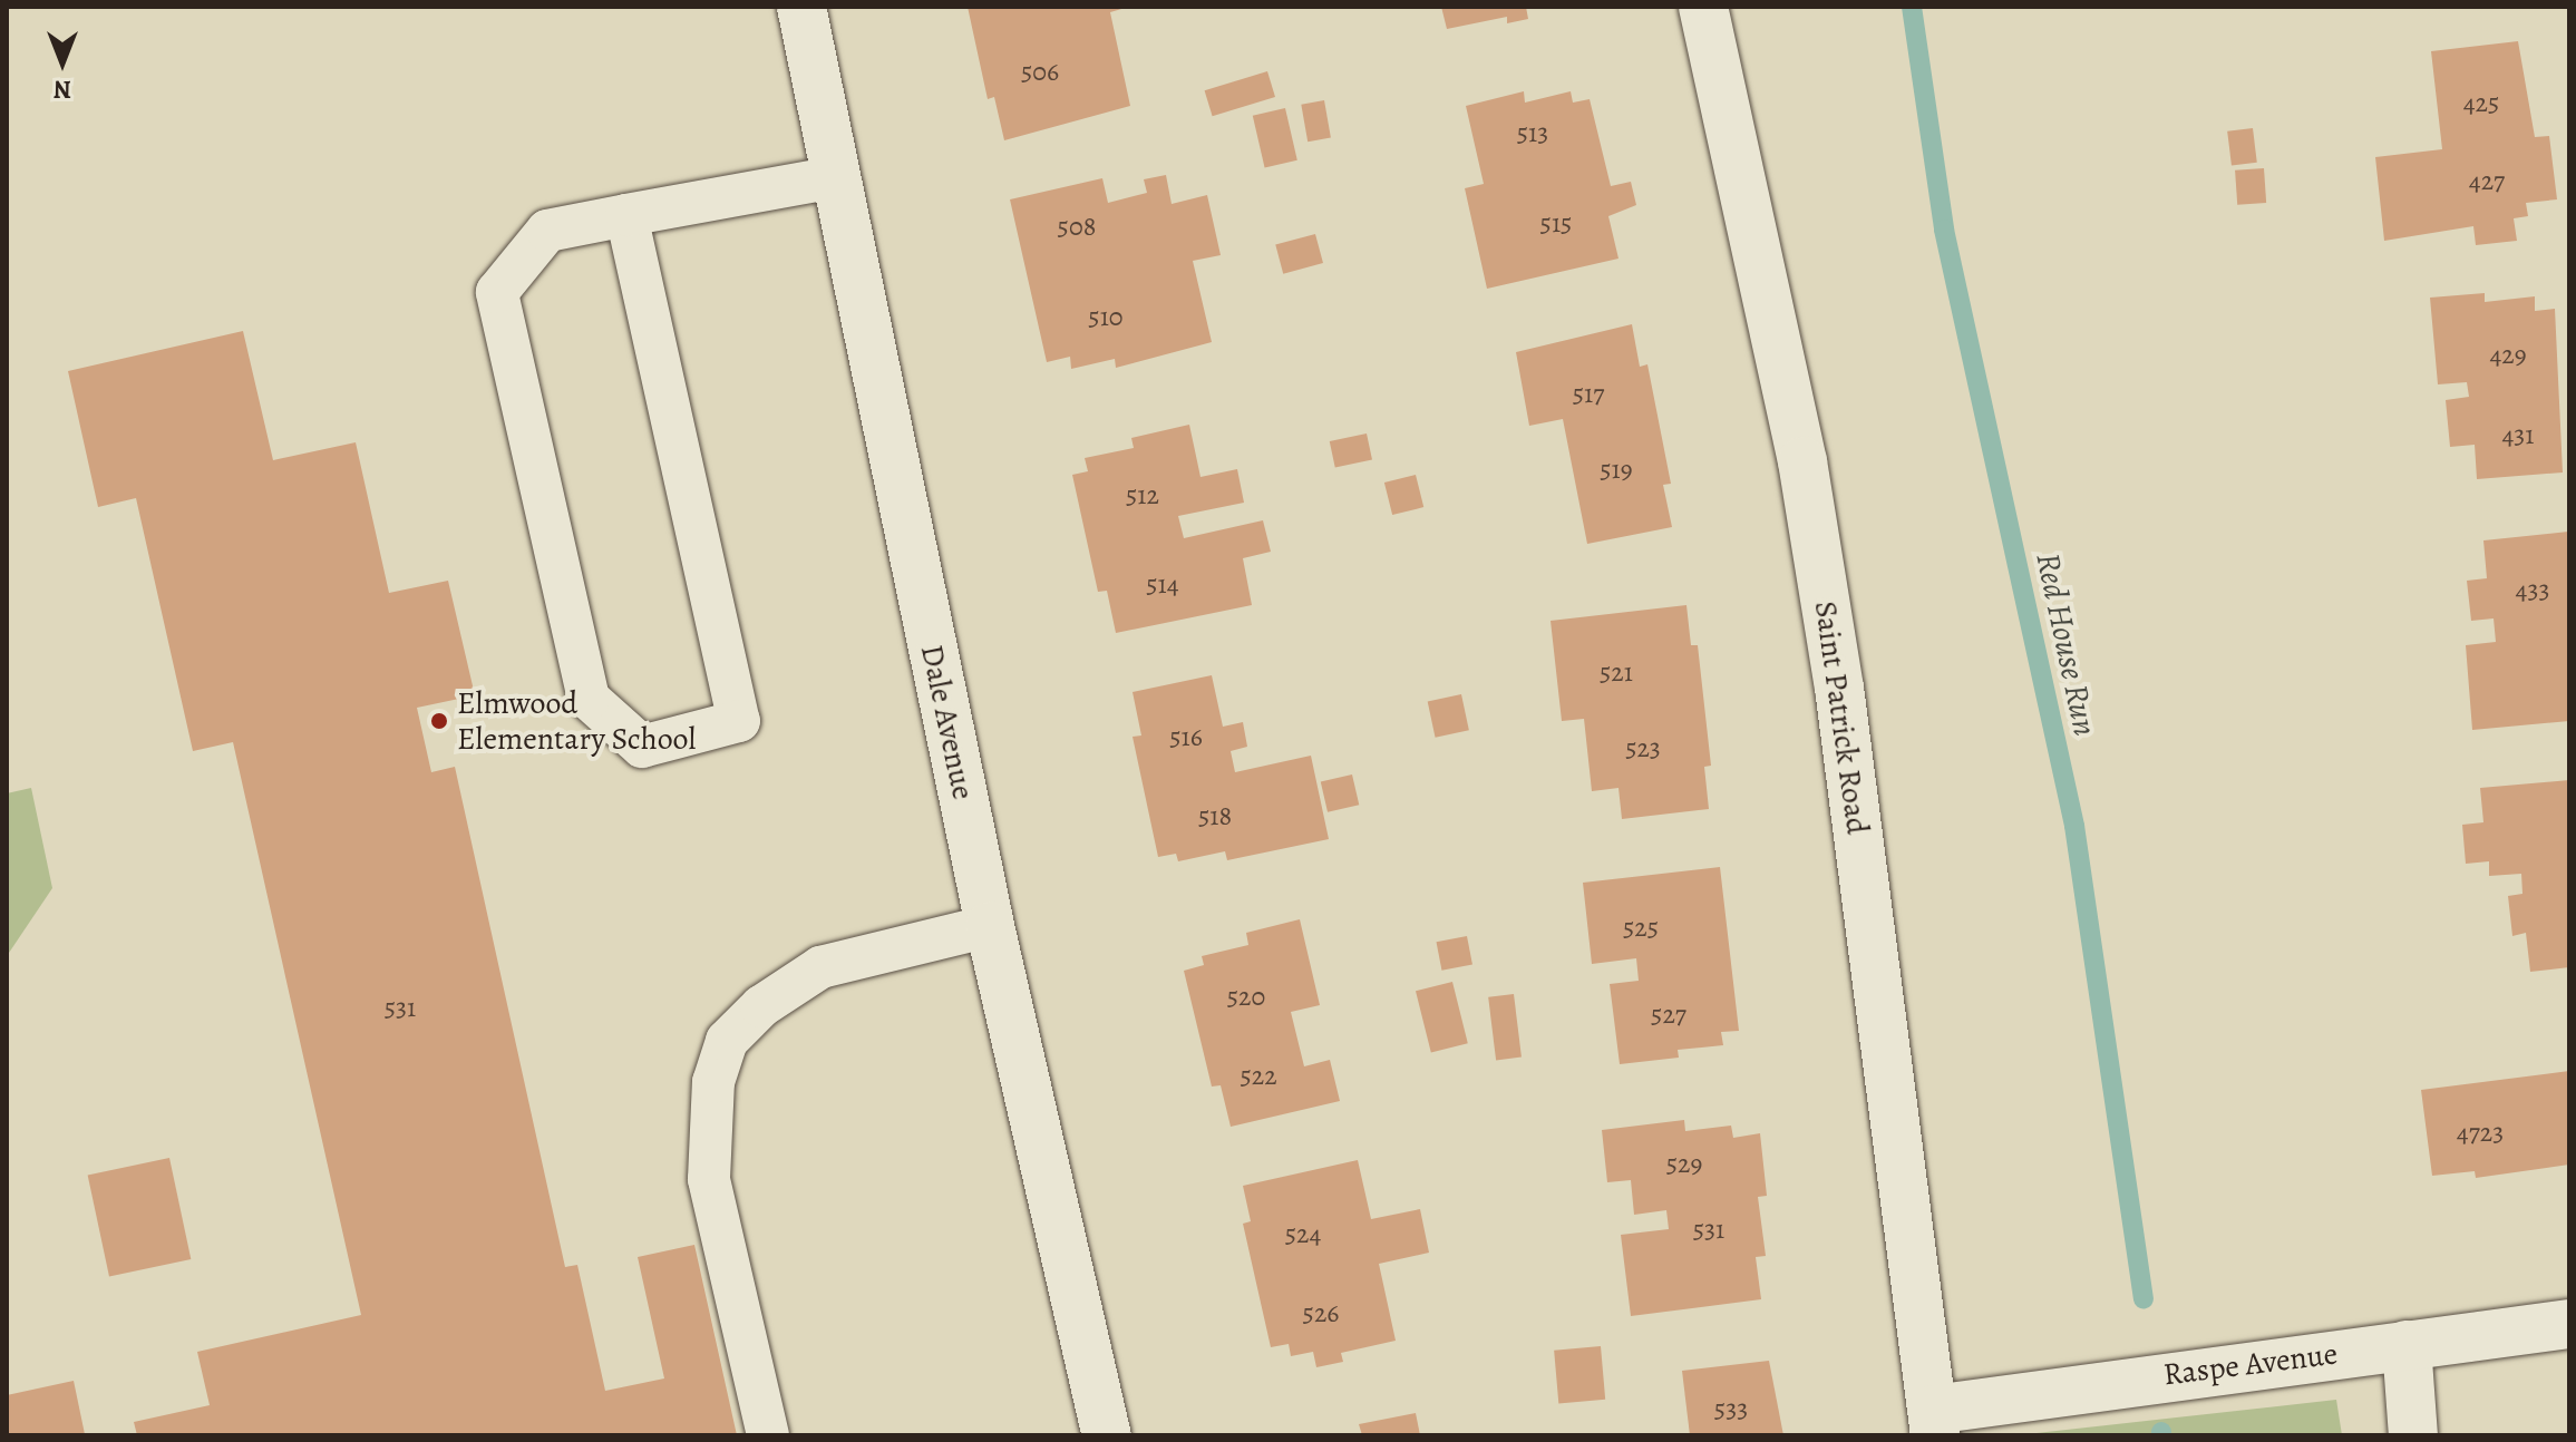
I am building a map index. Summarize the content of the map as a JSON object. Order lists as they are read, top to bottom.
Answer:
{
  "streets": {
    "street": ["Saint Patrick Road", "Dale Avenue", "Raspe Avenue"]
  },
  "crossings": [
    ["Saint Patrick Road", "Raspe Avenue"]
  ],
  "water": ["Red House Run"],
  "places": ["Elmwood Elementary School"],
  "house_numbers": [
    "506",
    "425",
    "513",
    "427",
    "515",
    "508",
    "510",
    "429",
    "517",
    "431",
    "519",
    "512",
    "514",
    "433",
    "521",
    "516",
    "523",
    "518",
    "525",
    "520",
    "531",
    "527",
    "522",
    "4723",
    "529",
    "531",
    "524",
    "526",
    "533"
  ],
  "north": "bottom"
}
